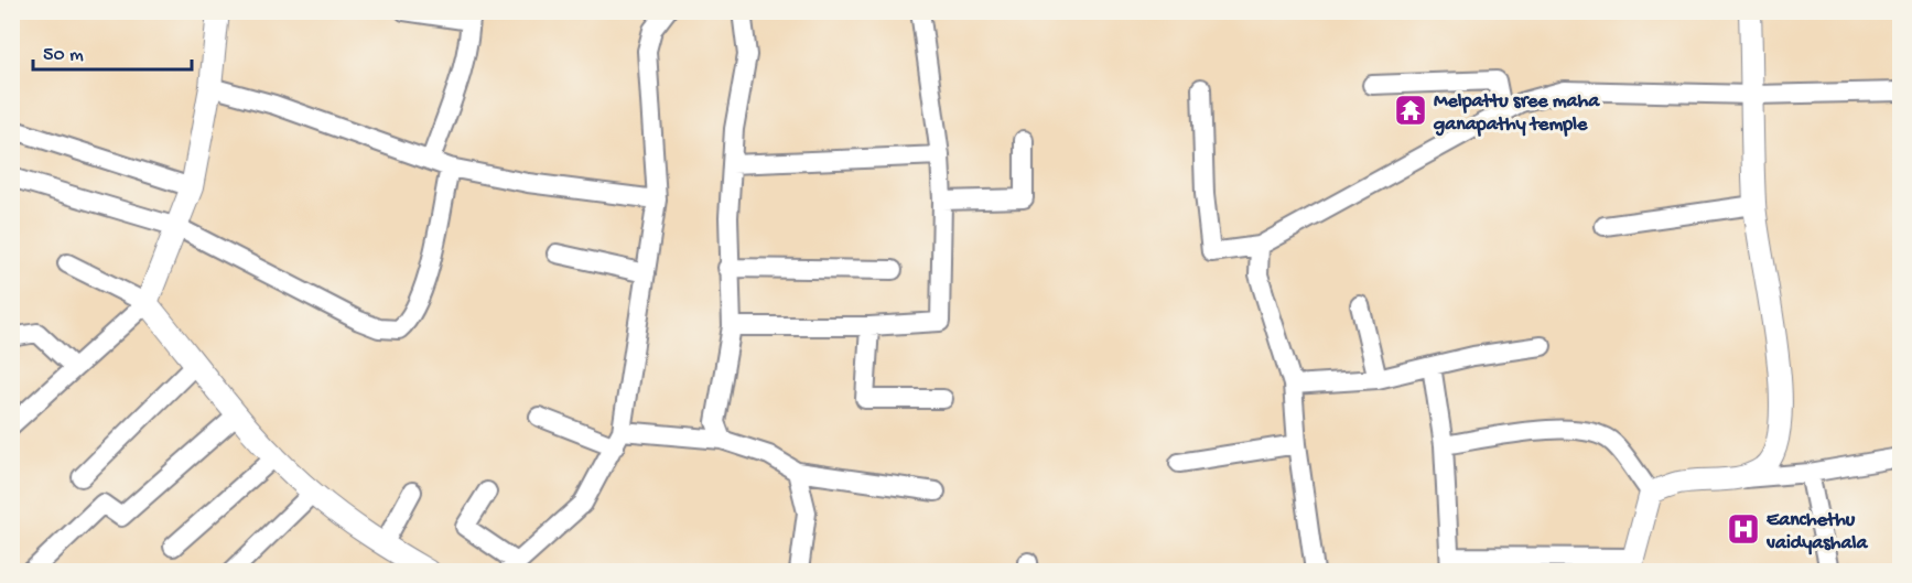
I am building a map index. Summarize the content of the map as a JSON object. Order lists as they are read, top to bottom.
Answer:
{
  "places": {
    "temple": ["Melpattu sree maha ganapathy temple"],
    "hospital": ["Eanchethu vaidyashala"]
  },
  "scale_bar": "50 m"
}
